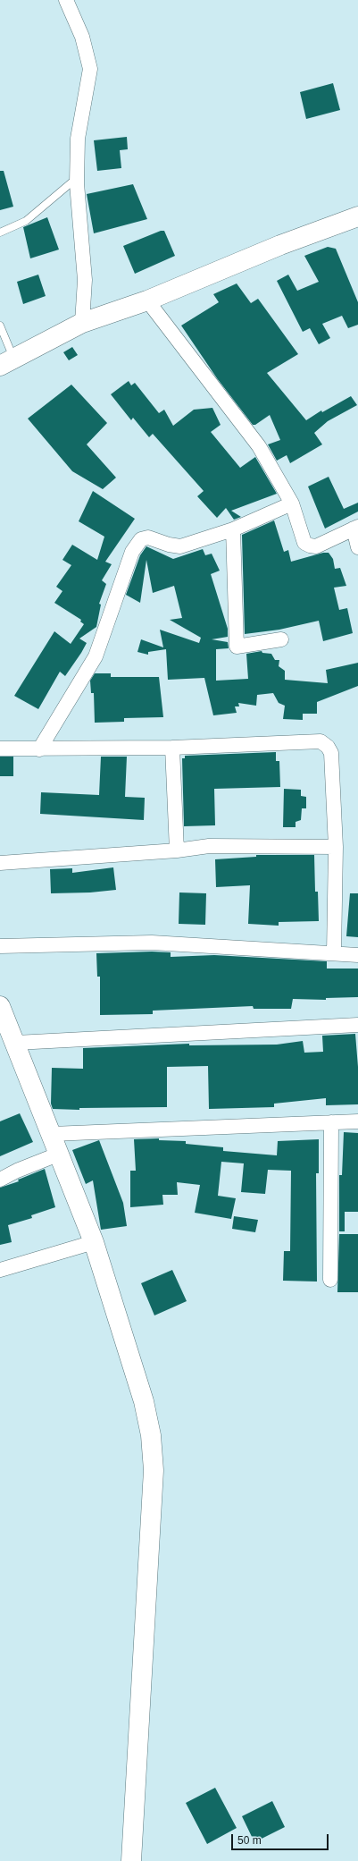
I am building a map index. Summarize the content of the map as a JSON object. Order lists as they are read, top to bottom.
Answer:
{
  "scale_bar": "50 m"
}
